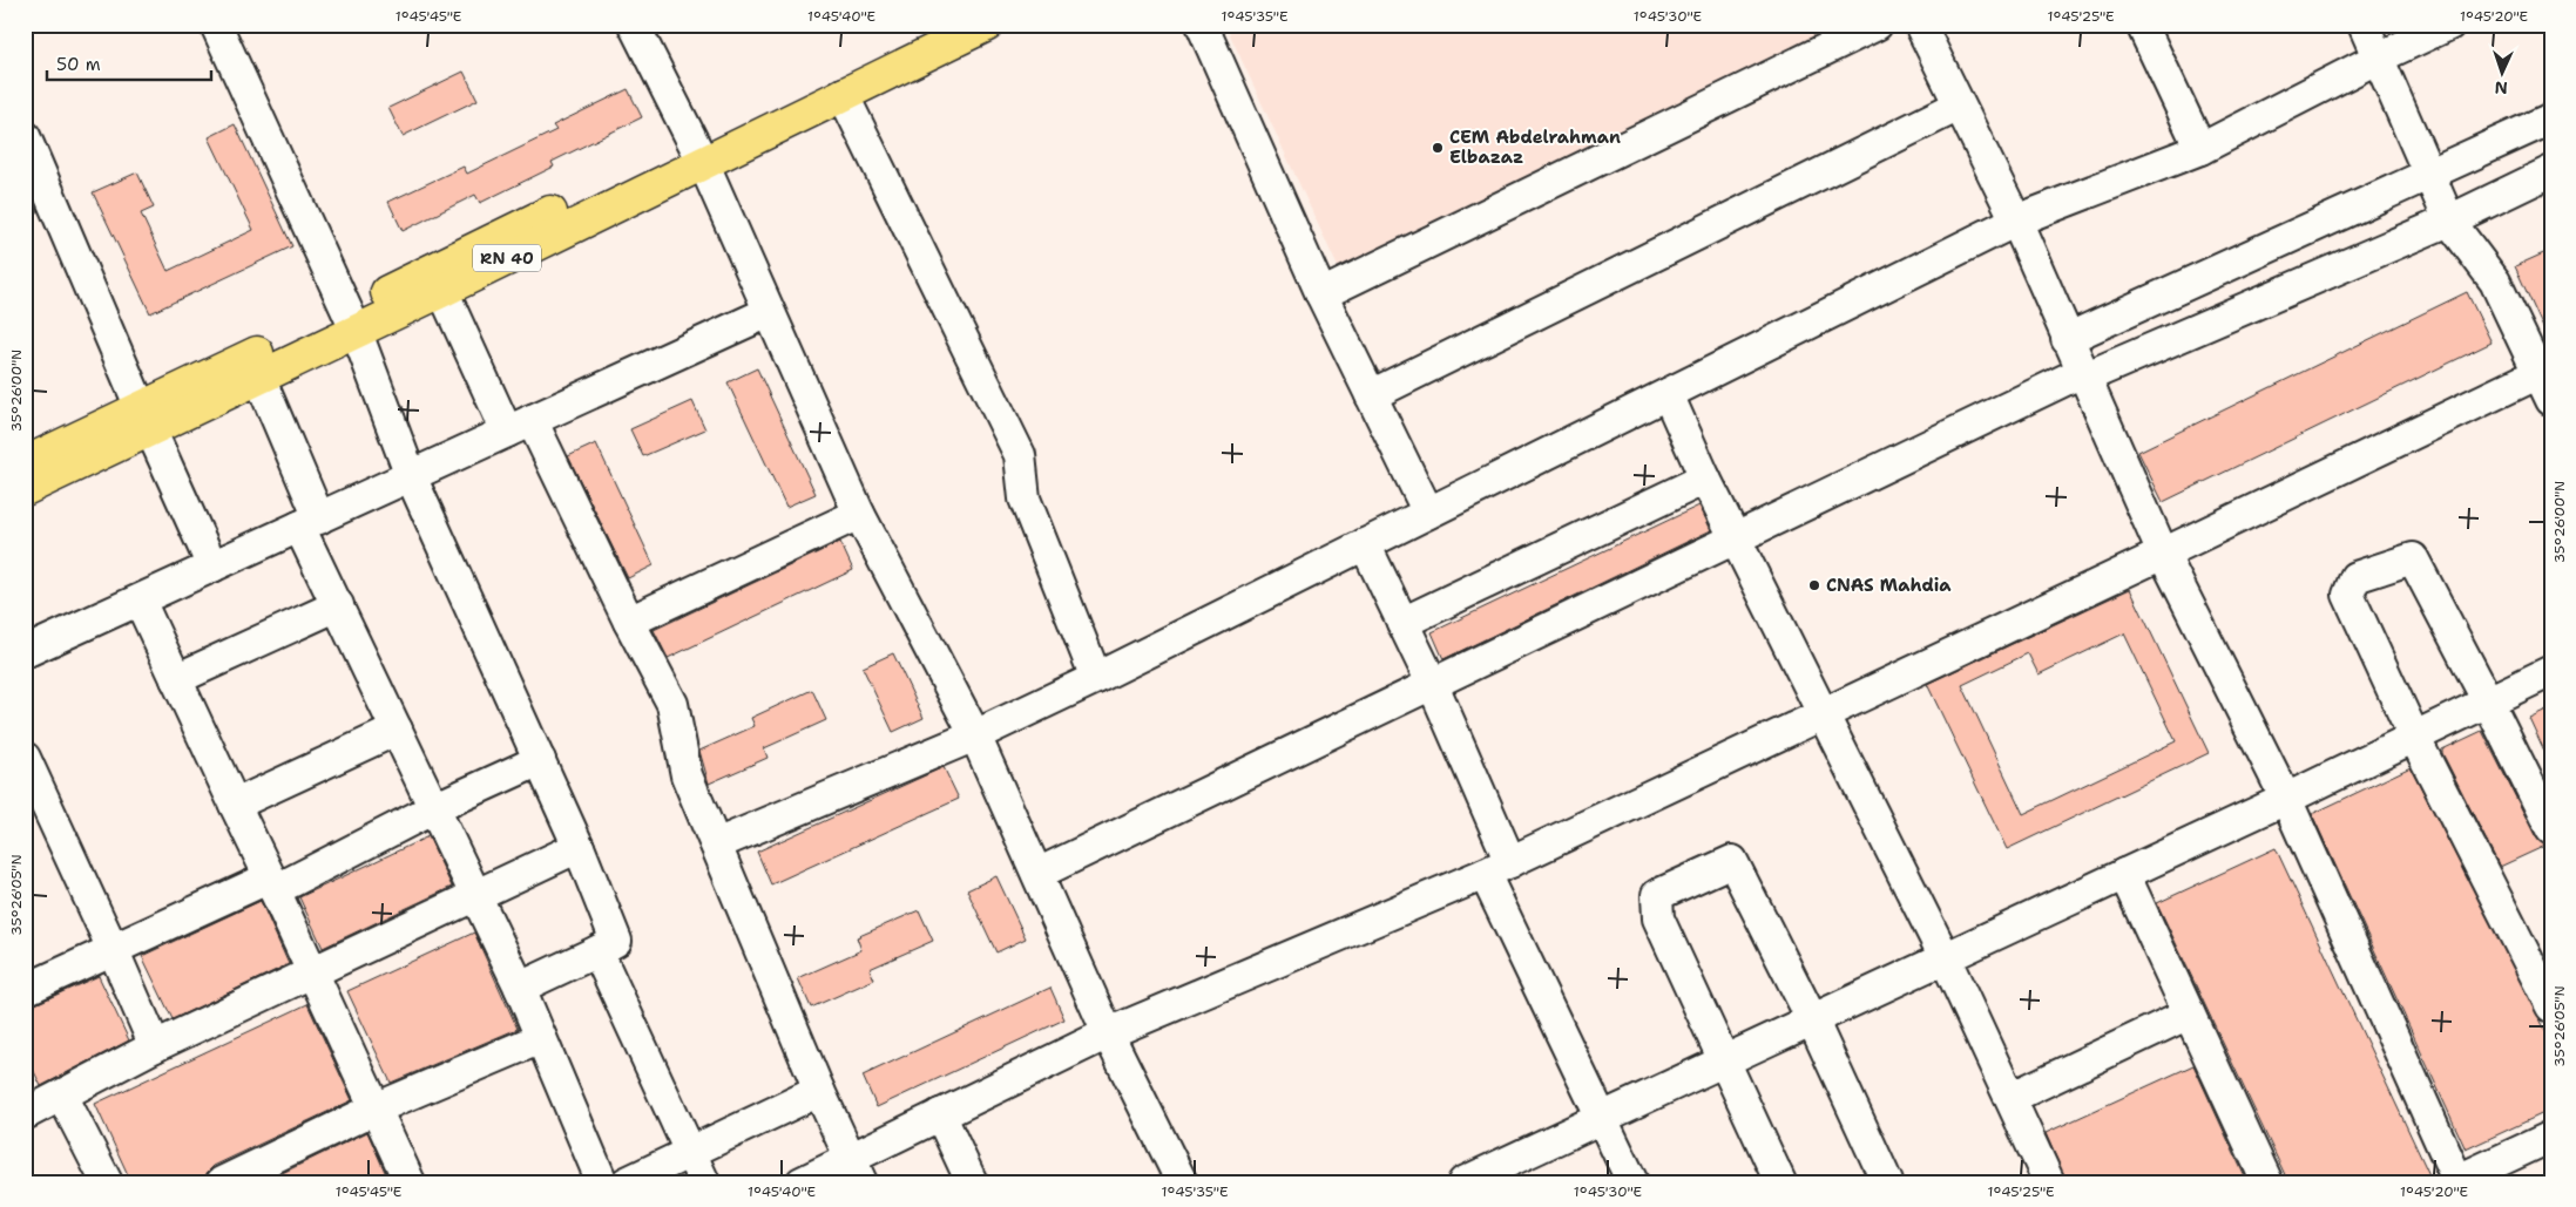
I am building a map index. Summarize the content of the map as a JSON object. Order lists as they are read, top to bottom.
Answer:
{
  "streets": {
    "main road": ["RN 40"]
  },
  "places": ["CEM Abdelrahman Elbazaz", "CNAS Mahdia"],
  "scale_bar": "50 m",
  "north": "bottom",
  "coordinates": [
    "1°45'45\"E",
    "1°45'40\"E",
    "1°45'35\"E",
    "1°45'30\"E",
    "1°45'25\"E",
    "1°45'20\"E",
    "35°26'00\"N",
    "35°26'05\"N"
  ]
}
